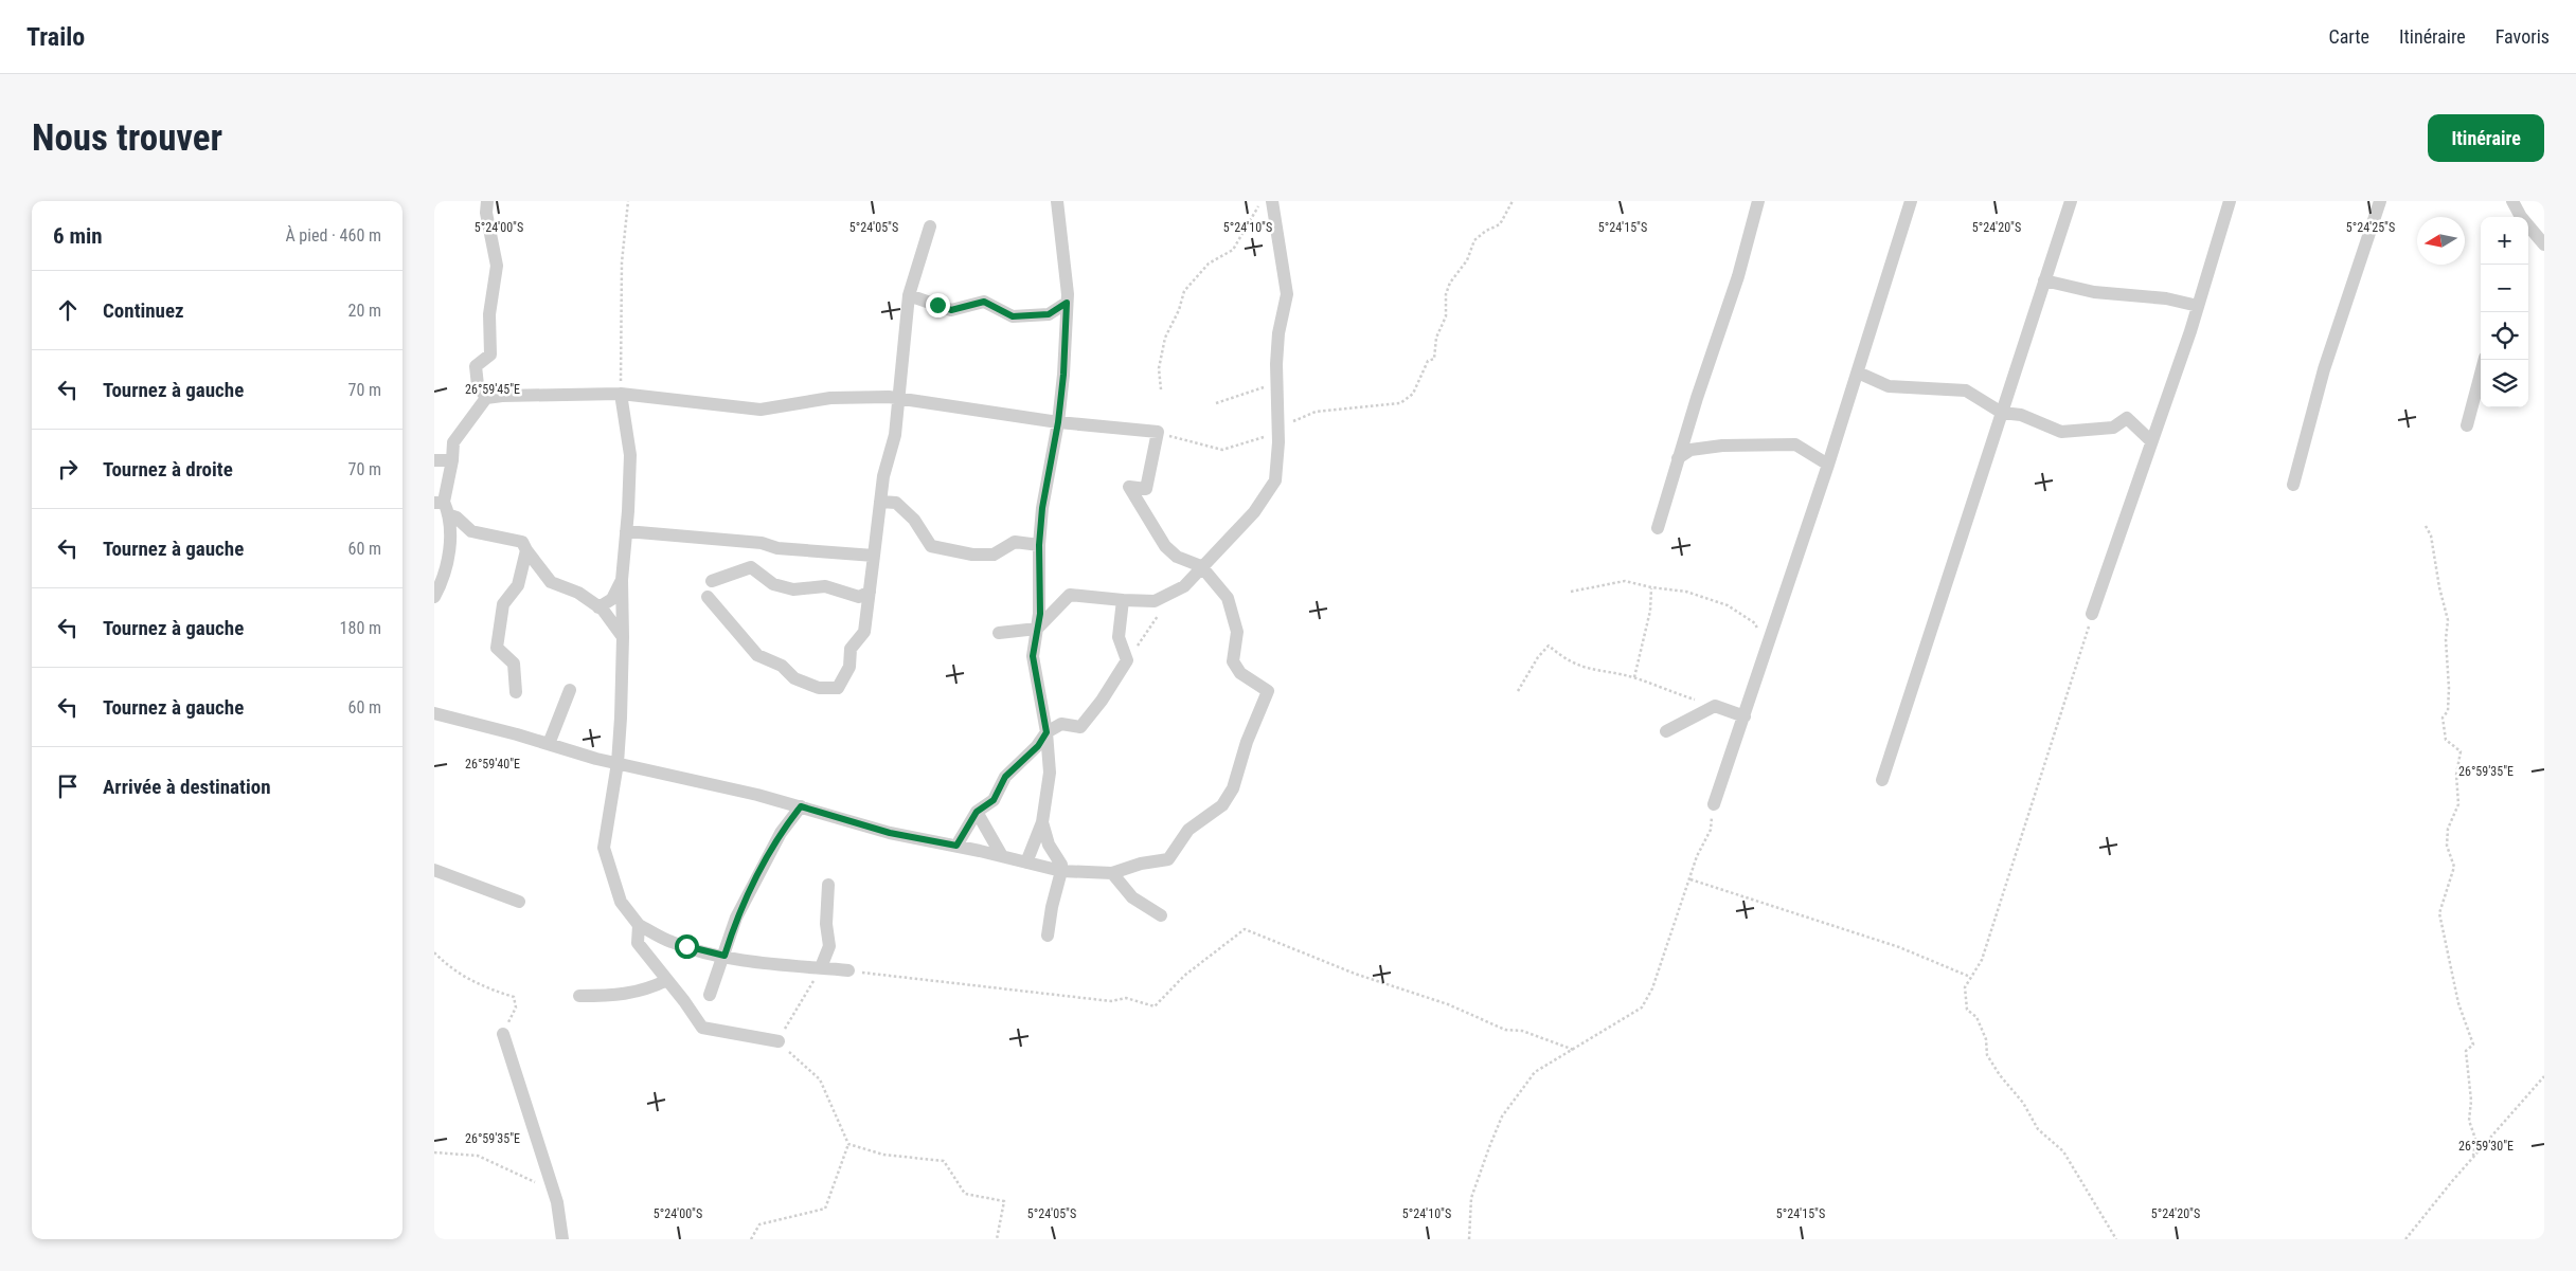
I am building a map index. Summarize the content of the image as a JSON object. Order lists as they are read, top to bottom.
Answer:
{
  "north": "left",
  "page": {
    "header": "Trailo",
    "nav": ["Carte", "Itinéraire", "Favoris"],
    "buttons": "Itinéraire",
    "title": "Nous trouver",
    "heading": ["6 min", "À pied · 460 m"],
    "map_buttons": ["+", "−"],
    "list": [
      ["Continuez", "20 m"],
      ["Tournez à gauche", "70 m"],
      ["Tournez à droite", "70 m"],
      ["Tournez à gauche", "60 m"],
      ["Tournez à gauche", "180 m"],
      ["Tournez à gauche", "60 m"],
      "Arrivée à destination"
    ]
  },
  "coordinates": [
    "5°24'00\"S",
    "5°24'05\"S",
    "5°24'10\"S",
    "5°24'15\"S",
    "5°24'20\"S",
    "5°24'25\"S",
    "26°59'45\"E",
    "26°59'40\"E",
    "26°59'35\"E",
    "26°59'30\"E"
  ]
}
